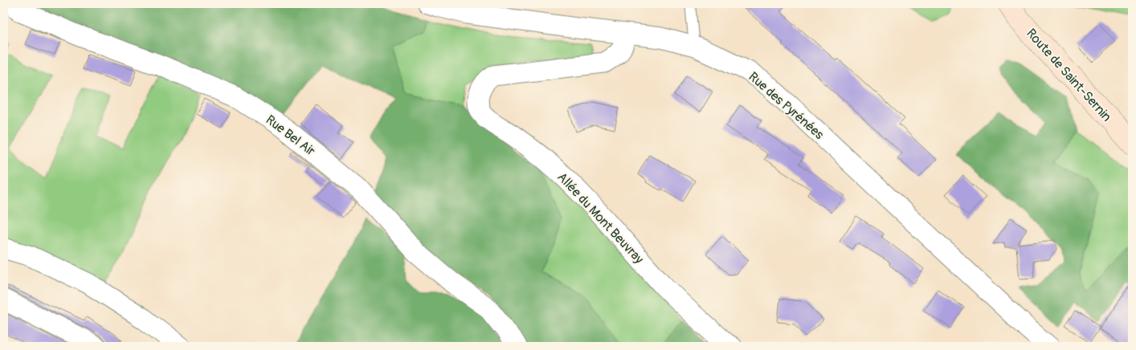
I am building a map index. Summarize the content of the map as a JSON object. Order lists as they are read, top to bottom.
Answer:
{
  "streets": {
    "street": [
      "Route de Saint-Sernin",
      "Rue des Pyrénées",
      "Rue Bel Air",
      "Allée du Mont Beuvray"
    ]
  },
  "crossings": [
    ["Rue des Pyrénées", "Allée du Mont Beuvray"]
  ]
}
